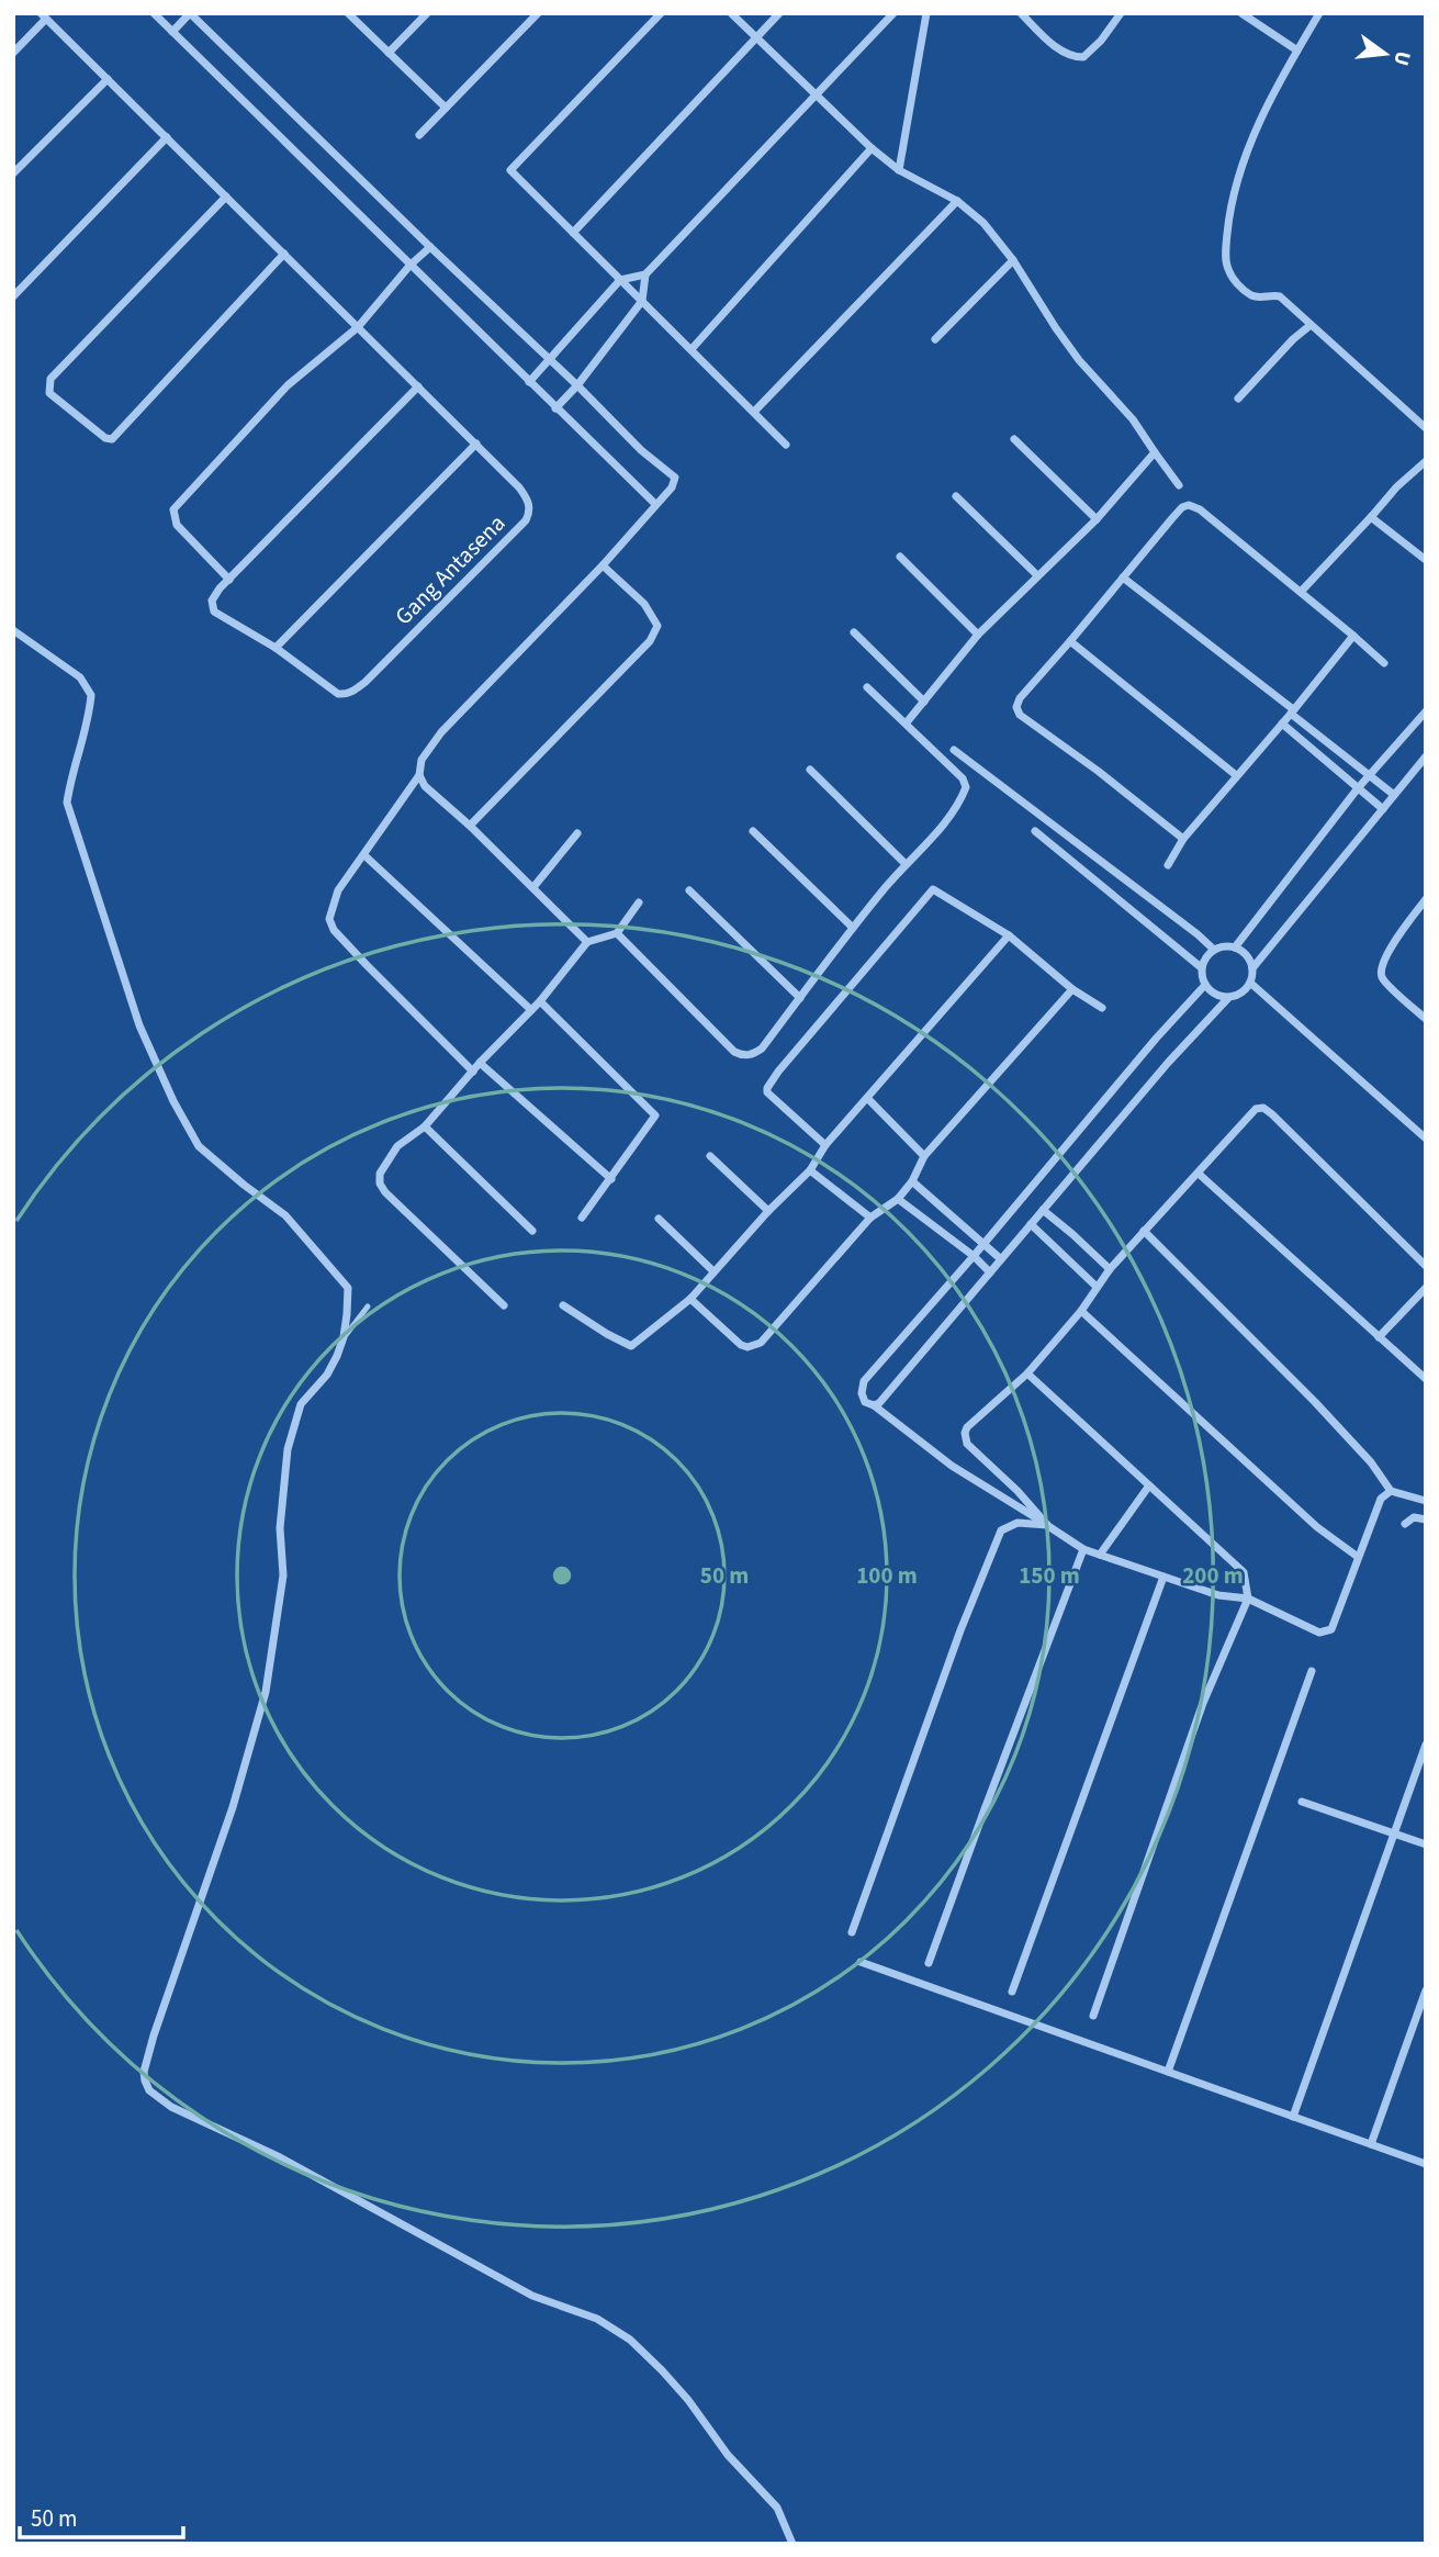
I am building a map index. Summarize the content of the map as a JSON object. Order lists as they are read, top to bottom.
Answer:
{
  "streets": {
    "street": ["Gang Antasena"]
  },
  "scale_bar": "50 m",
  "north": "right",
  "rings": [
    "50 m",
    "100 m",
    "150 m",
    "200 m"
  ]
}
